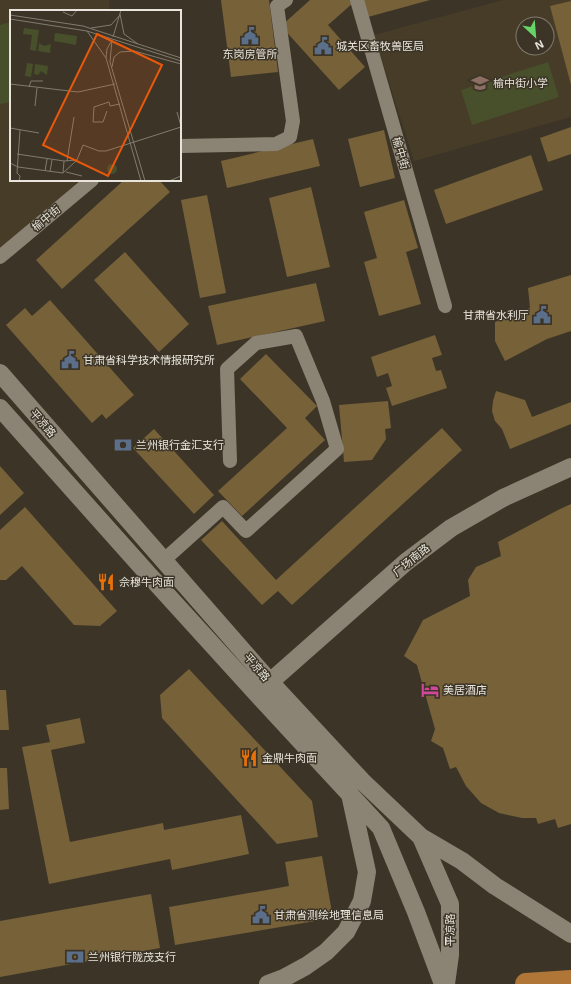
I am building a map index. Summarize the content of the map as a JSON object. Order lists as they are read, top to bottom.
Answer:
{
  "streets": {
    "street": ["榆中街", "平凉路", "广场南路"]
  },
  "crossings": [
    ["平凉路", "广场南路"]
  ],
  "places": {
    "public building": [
      "东岗房管所",
      "城关区畜牧兽医局",
      "甘肃省水利厅",
      "甘肃省科学技术情报研究所",
      "甘肃省测绘地理信息局"
    ],
    "school or university": ["榆中街小学"],
    "bank": ["兰州银行金汇支行", "兰州银行陇茂支行"],
    "restaurant": ["佘穆牛肉面", "金鼎牛肉面"],
    "hotel": ["美居酒店"]
  },
  "north": "bottom right"
}
